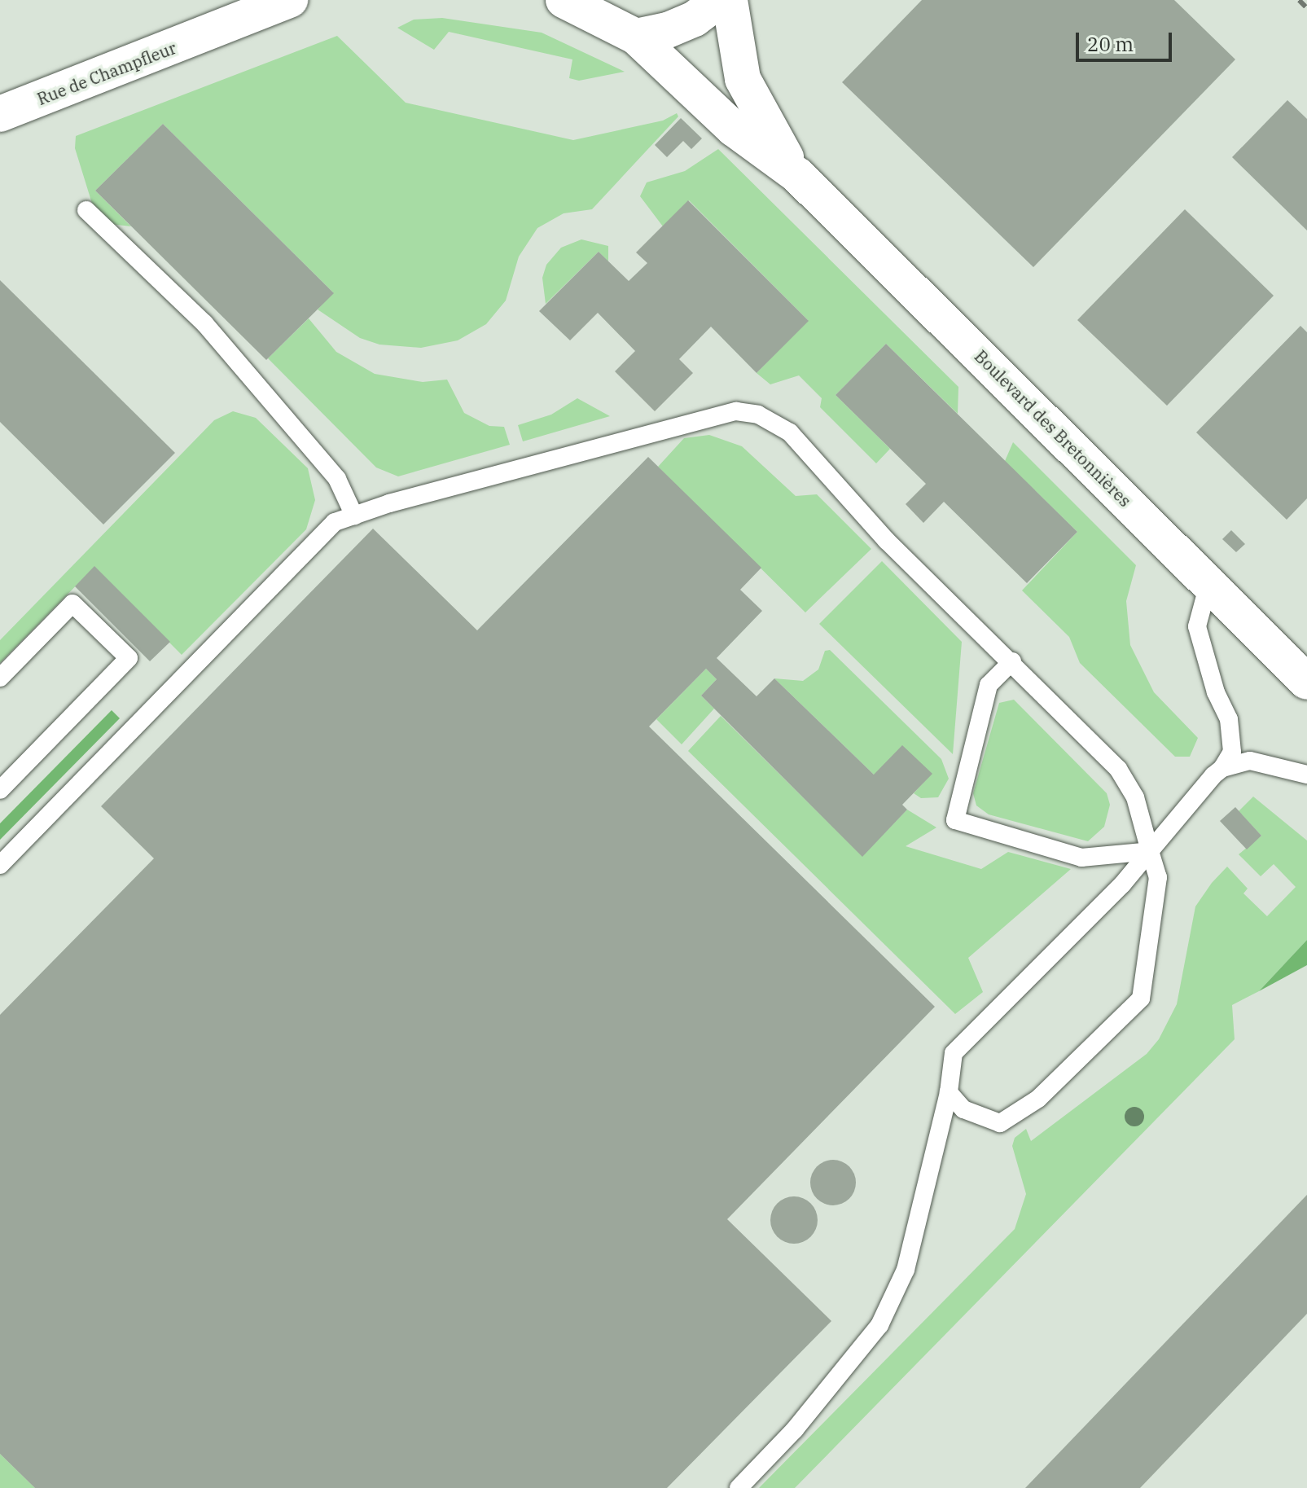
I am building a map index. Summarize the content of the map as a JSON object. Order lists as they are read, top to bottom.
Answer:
{
  "streets": {
    "street": ["Rue de Champfleur", "Boulevard des Bretonnières"]
  },
  "scale_bar": "20 m"
}
